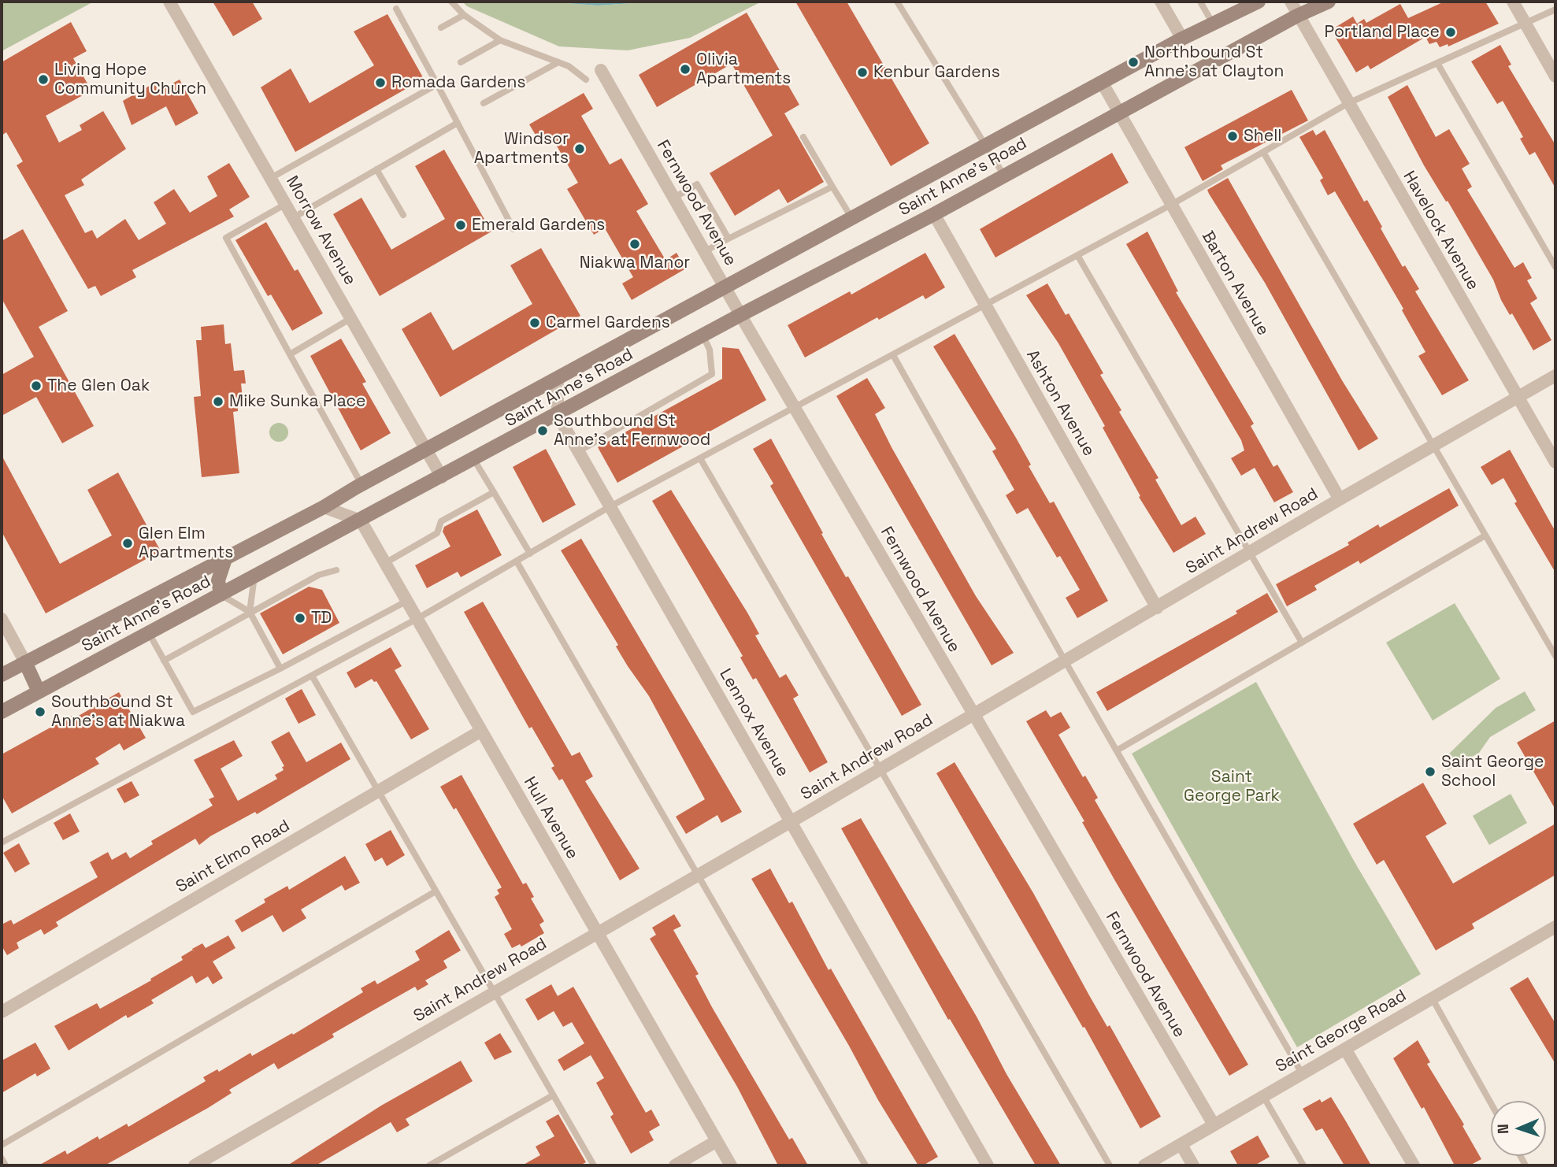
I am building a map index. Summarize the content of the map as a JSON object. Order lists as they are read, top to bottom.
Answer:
{
  "streets": {
    "main road": ["Saint Anne's Road"],
    "street": [
      "Fernwood Avenue",
      "Morrow Avenue",
      "Havelock Avenue",
      "Barton Avenue",
      "Ashton Avenue",
      "Saint Andrew Road",
      "Lennox Avenue",
      "Hull Avenue",
      "Saint Elmo Road",
      "Saint George Road"
    ]
  },
  "crossings": [
    ["Saint Anne's Road", "Fernwood Avenue"],
    ["Saint Anne's Road", "Morrow Avenue"],
    ["Saint Anne's Road", "Havelock Avenue"],
    ["Saint Anne's Road", "Barton Avenue"],
    ["Saint Anne's Road", "Ashton Avenue"],
    ["Saint Anne's Road", "Lennox Avenue"],
    ["Saint Anne's Road", "Hull Avenue"],
    ["Fernwood Avenue", "Saint Andrew Road"],
    ["Fernwood Avenue", "Saint George Road"],
    ["Havelock Avenue", "Saint Andrew Road"],
    ["Barton Avenue", "Saint Andrew Road"],
    ["Ashton Avenue", "Saint Andrew Road"],
    ["Saint Andrew Road", "Lennox Avenue"],
    ["Saint Andrew Road", "Hull Avenue"],
    ["Hull Avenue", "Saint Elmo Road"]
  ],
  "parks": ["Saint George Park"],
  "places": [
    "Portland Place",
    "Northbound St Anne's at Clayton",
    "Olivia Apartments",
    "Kenbur Gardens",
    "Living Hope Community Church",
    "Romada Gardens",
    "Shell",
    "Windsor Apartments",
    "Emerald Gardens",
    "Niakwa Manor",
    "Carmel Gardens",
    "The Glen Oak",
    "Mike Sunka Place",
    "Southbound St Anne's at Fernwood",
    "Glen Elm Apartments",
    "TD",
    "Southbound St Anne's at Niakwa",
    "Saint George School"
  ],
  "north": "left"
}
